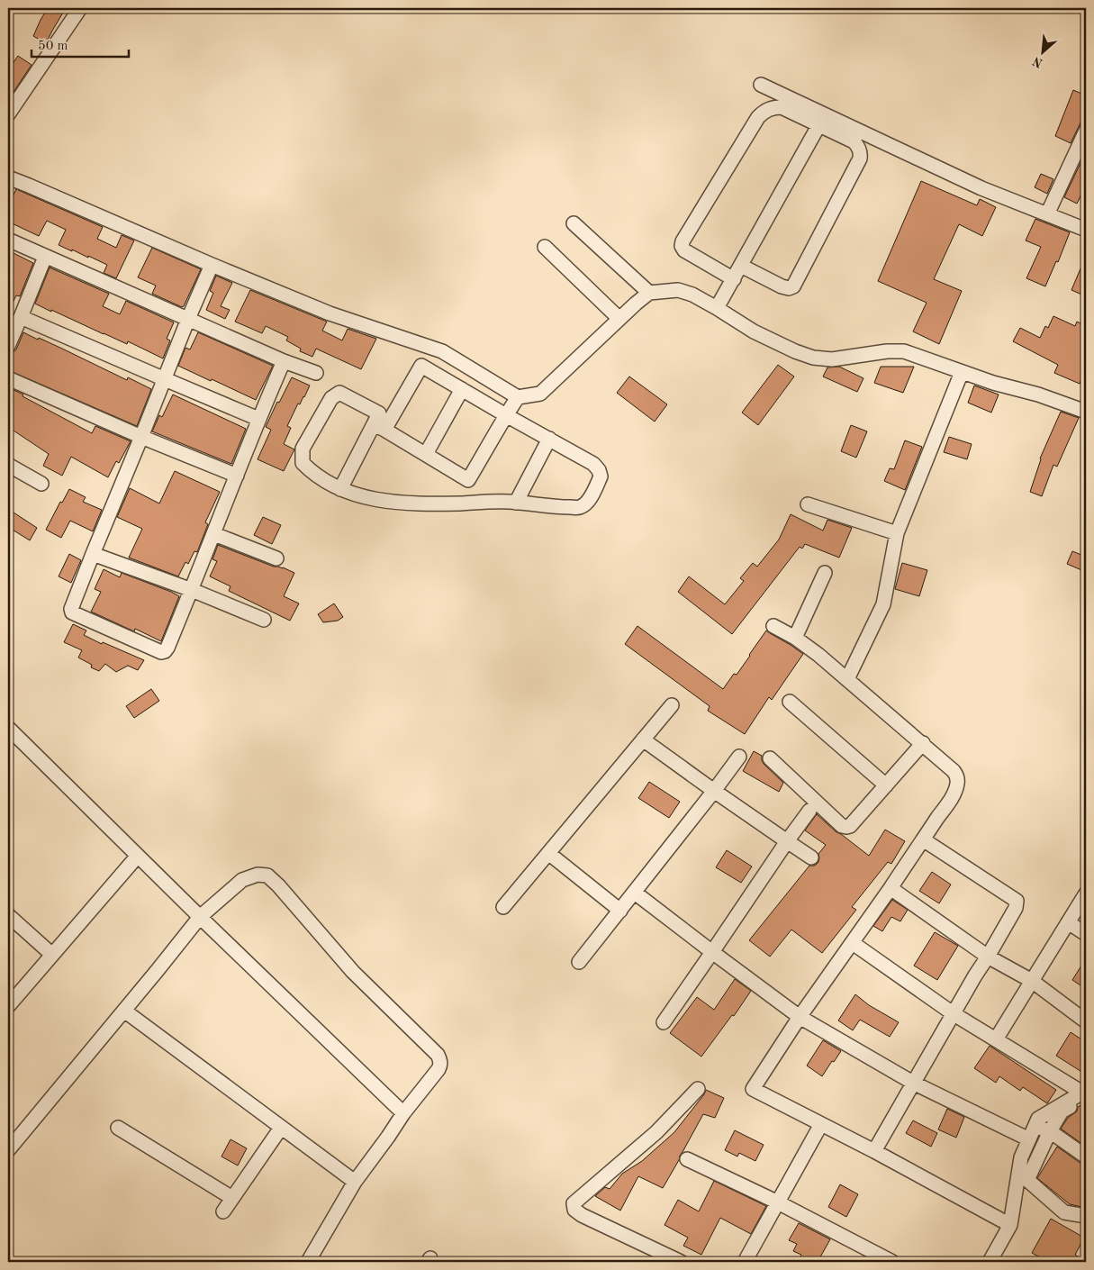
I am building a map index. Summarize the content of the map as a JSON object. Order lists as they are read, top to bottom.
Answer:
{
  "scale_bar": "50 m",
  "north": "bottom left"
}
